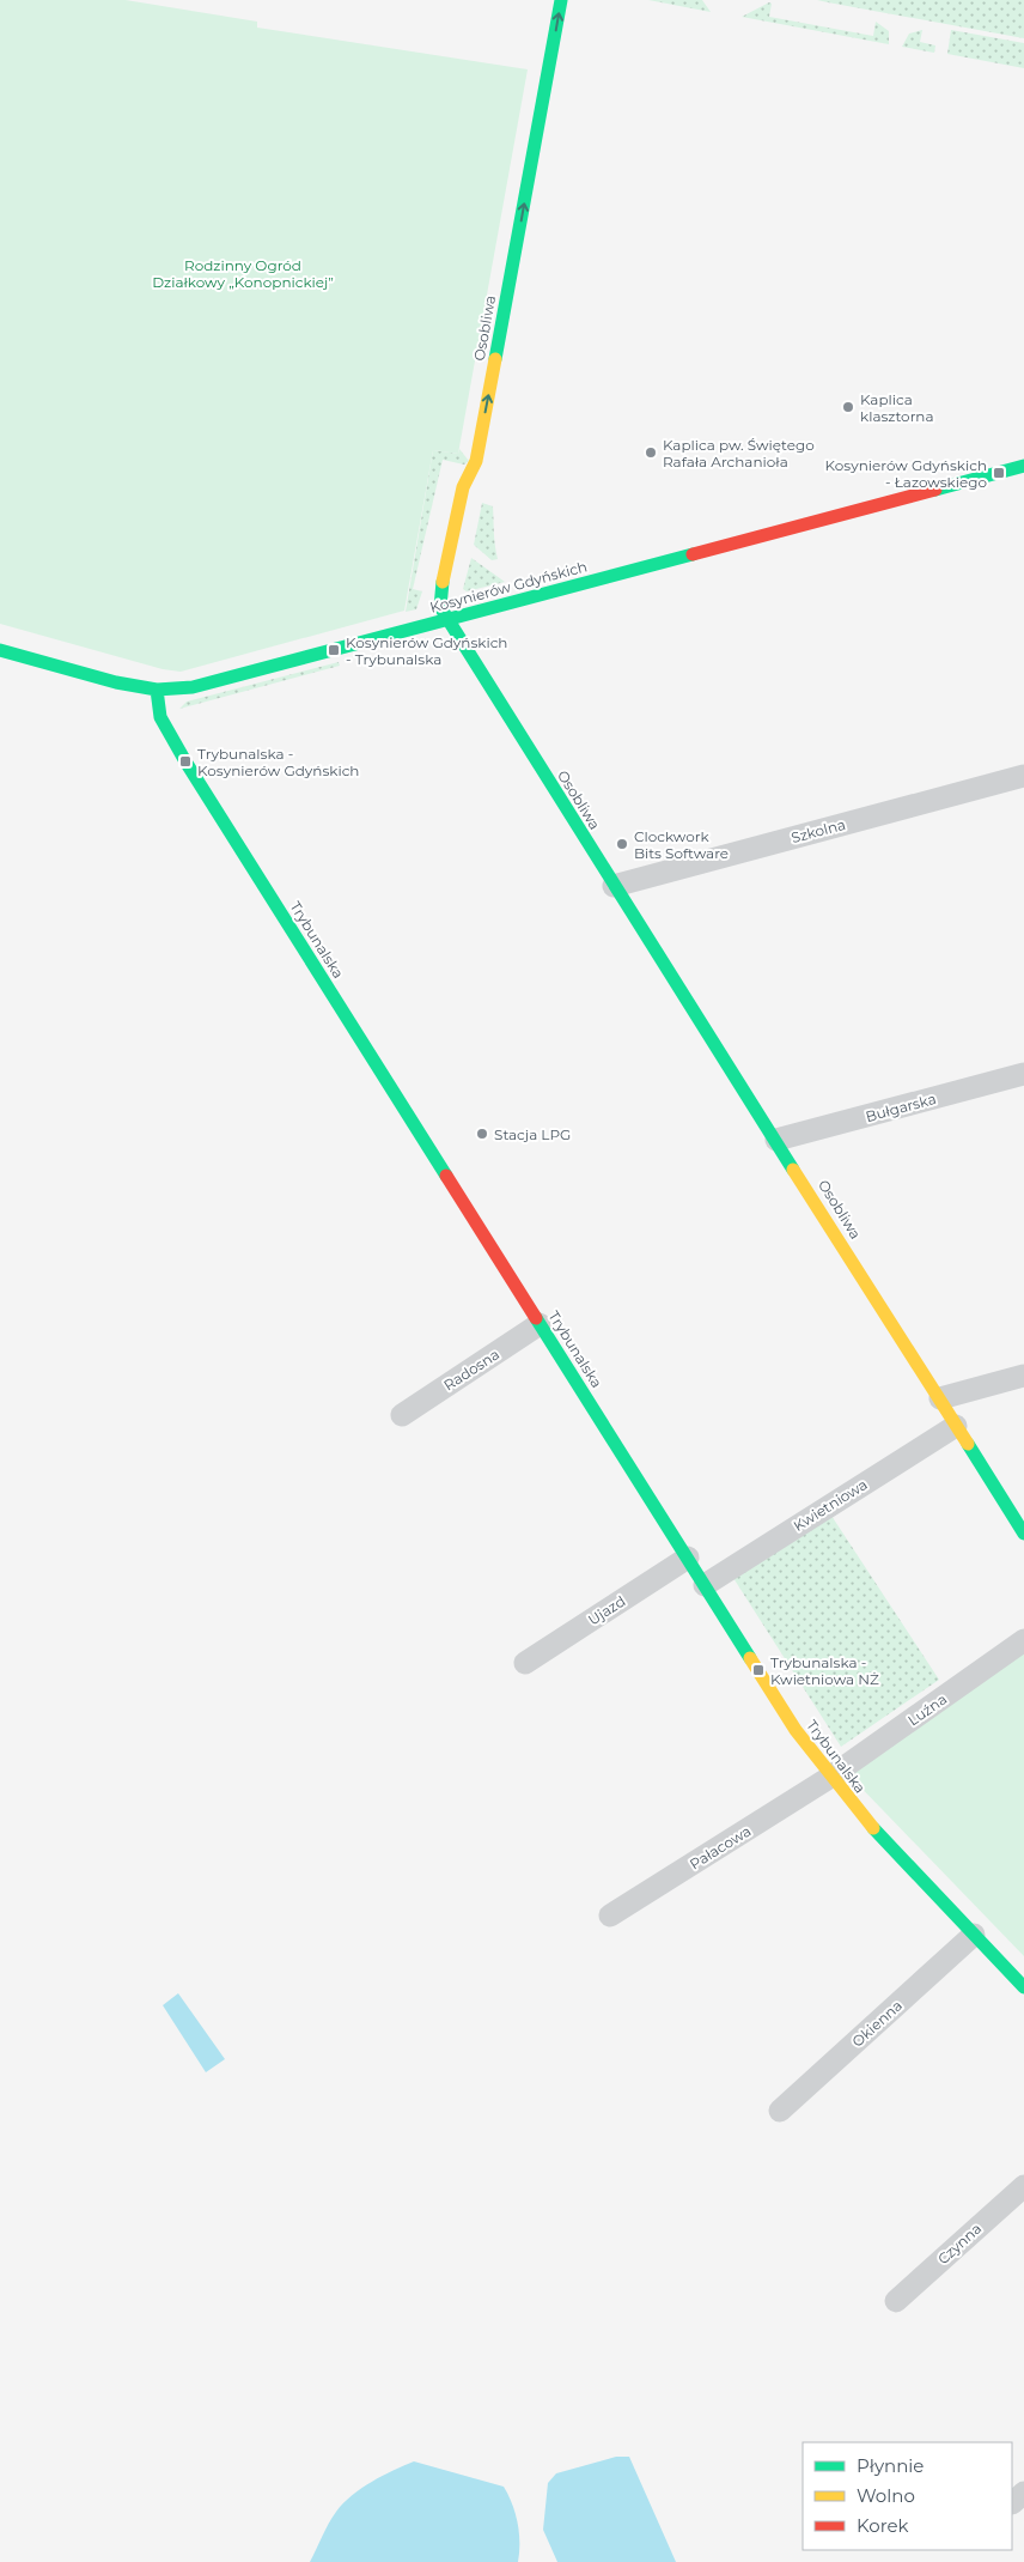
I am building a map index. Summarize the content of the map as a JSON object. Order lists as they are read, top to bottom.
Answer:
{
  "streets": {
    "street": [
      "Osobliwa",
      "Kosynierów Gdyńskich",
      "Szkolna",
      "Trybunalska",
      "Bułgarska",
      "Radosna",
      "Kwietniowa",
      "Ujazd",
      "Luźna",
      "Pałacowa",
      "Okienna",
      "Czynna"
    ]
  },
  "crossings": [
    ["Osobliwa", "Kosynierów Gdyńskich"],
    ["Osobliwa", "Szkolna"],
    ["Osobliwa", "Bułgarska"],
    ["Osobliwa", "Kwietniowa"],
    ["Kosynierów Gdyńskich", "Trybunalska"],
    ["Trybunalska", "Radosna"],
    ["Trybunalska", "Kwietniowa"],
    ["Trybunalska", "Ujazd"],
    ["Trybunalska", "Luźna"],
    ["Trybunalska", "Pałacowa"],
    ["Trybunalska", "Okienna"],
    ["Luźna", "Pałacowa"]
  ],
  "one_way": ["Osobliwa"],
  "parks": ["Rodzinny Ogród Działkowy „Konopnickiej”"],
  "places": {
    "other": [
      "Kaplica klasztorna",
      "Kaplica pw. Świętego Rafała Archanioła",
      "Clockwork Bits Software",
      "Stacja LPG"
    ],
    "transit": [
      "Kosynierów Gdyńskich - Łazowskiego",
      "Kosynierów Gdyńskich - Trybunalska",
      "Trybunalska - Kosynierów Gdyńskich",
      "Trybunalska - Kwietniowa NŻ"
    ]
  },
  "legend": ["Płynnie", "Wolno", "Korek"]
}
